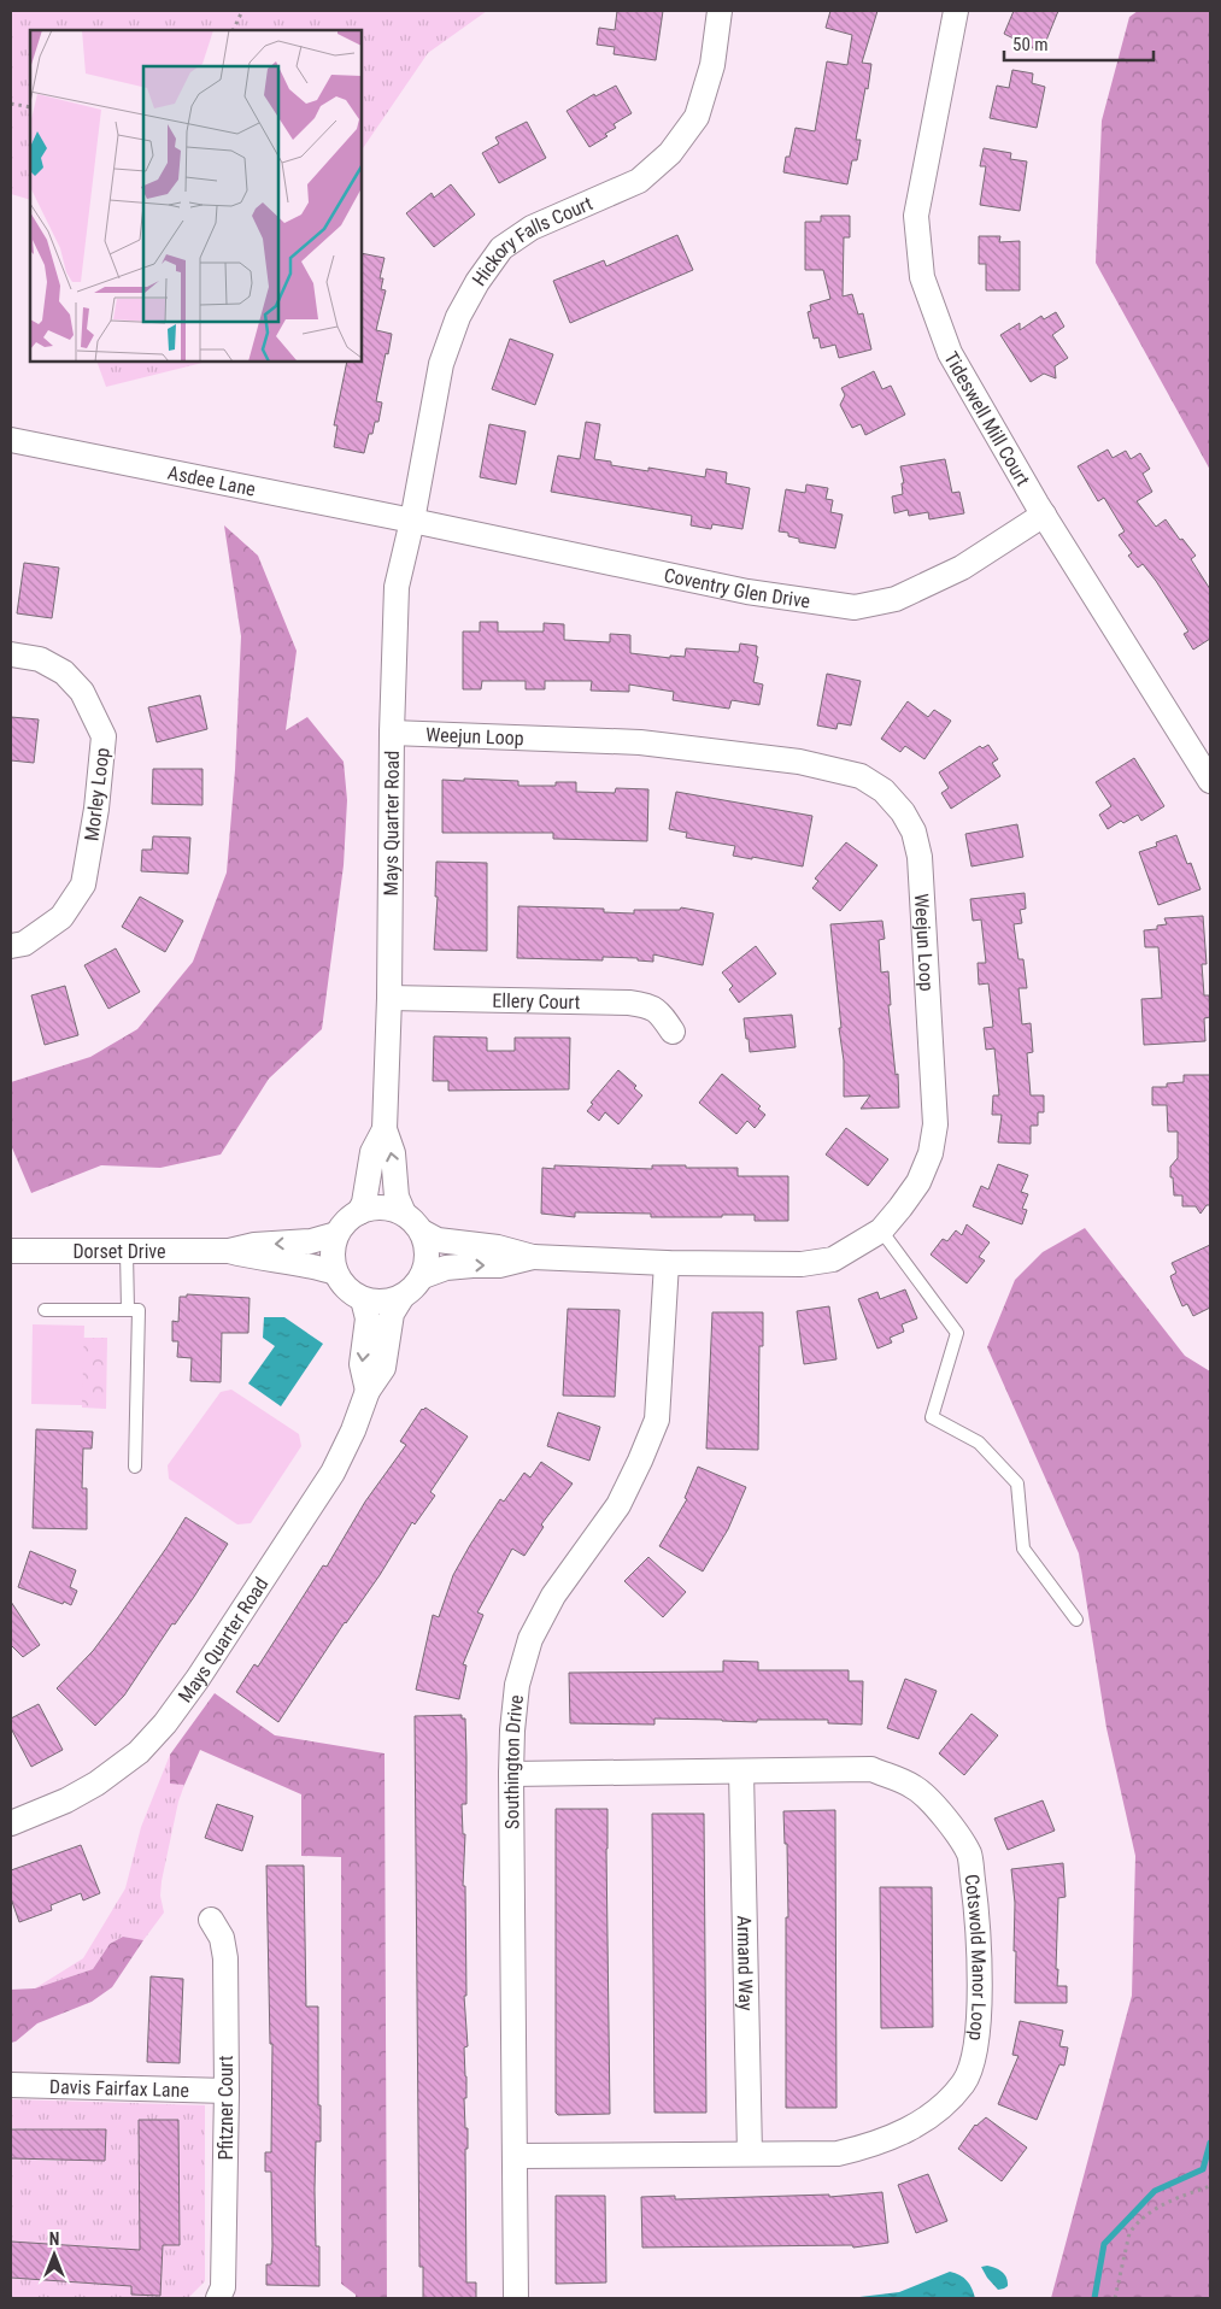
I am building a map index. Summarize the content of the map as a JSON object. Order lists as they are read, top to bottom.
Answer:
{
  "streets": {
    "street": [
      "Hickory Falls Court",
      "Tideswell Mill Court",
      "Asdee Lane",
      "Coventry Glen Drive",
      "Weejun Loop",
      "Morley Loop",
      "Mays Quarter Road",
      "Ellery Court",
      "Dorset Drive",
      "Southington Drive",
      "Cotswold Manor Loop",
      "Armand Way",
      "Davis Fairfax Lane",
      "Pfitzner Court"
    ]
  },
  "crossings": [
    ["Hickory Falls Court", "Asdee Lane"],
    ["Hickory Falls Court", "Coventry Glen Drive"],
    ["Hickory Falls Court", "Mays Quarter Road"],
    ["Tideswell Mill Court", "Coventry Glen Drive"],
    ["Asdee Lane", "Coventry Glen Drive"],
    ["Asdee Lane", "Mays Quarter Road"],
    ["Coventry Glen Drive", "Mays Quarter Road"],
    ["Weejun Loop", "Mays Quarter Road"],
    ["Weejun Loop", "Dorset Drive"],
    ["Weejun Loop", "Southington Drive"],
    ["Mays Quarter Road", "Ellery Court"],
    ["Mays Quarter Road", "Dorset Drive"],
    ["Southington Drive", "Cotswold Manor Loop"],
    ["Cotswold Manor Loop", "Armand Way"],
    ["Davis Fairfax Lane", "Pfitzner Court"]
  ],
  "scale_bar": "50 m",
  "north": "top"
}
